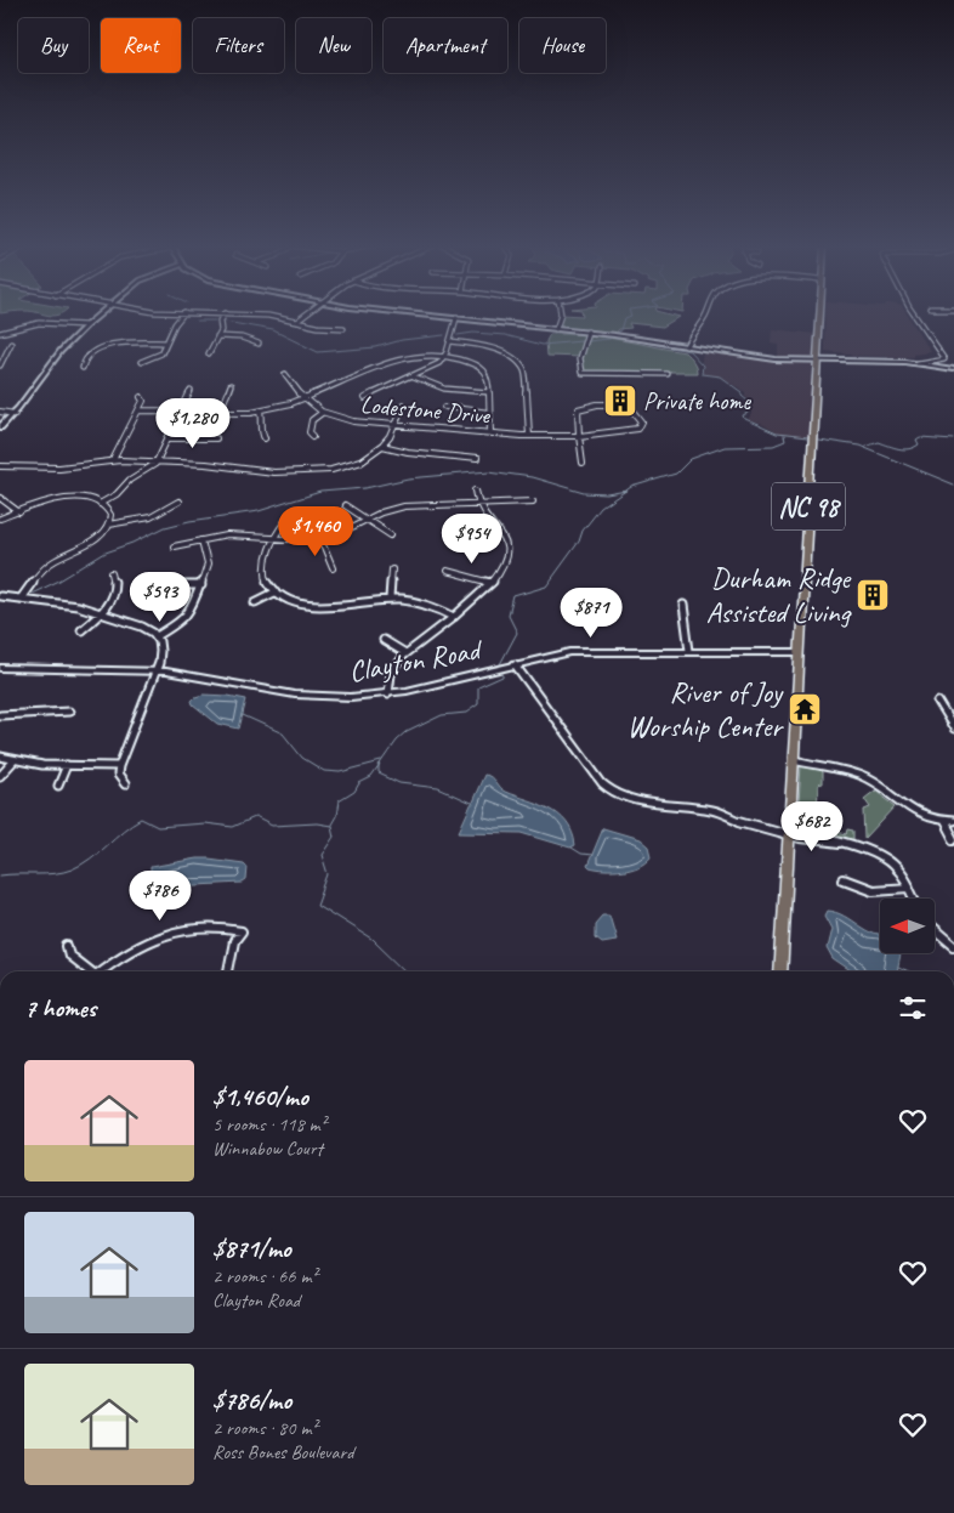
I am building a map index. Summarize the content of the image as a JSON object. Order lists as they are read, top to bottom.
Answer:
{
  "streets": {
    "highway": ["NC 98"],
    "street": ["Lodestone Drive", "Clayton Road"]
  },
  "crossings": [
    ["NC 98", "Clayton Road"]
  ],
  "places": {
    "building": ["Private home", "Durham Ridge Assisted Living"],
    "temple": ["River of Joy Worship Center"]
  },
  "north": "left",
  "page": {
    "chip": [
      "Buy",
      "Rent",
      "Filters",
      "New",
      "Apartment",
      "House"
    ],
    "price": [
      "$1,280",
      "$1,460",
      "$954",
      "$593",
      "$871",
      "$682",
      "$786"
    ],
    "heading": "7 homes",
    "list": [
      {
        "name": "$1,460/mo",
        "note": "5 rooms · 118 m² · Winnabow Court"
      },
      {
        "name": "$871/mo",
        "note": "2 rooms · 66 m² · Clayton Road"
      },
      {
        "name": "$786/mo",
        "note": "2 rooms · 80 m² · Ross Bones Boulevard"
      }
    ]
  }
}
